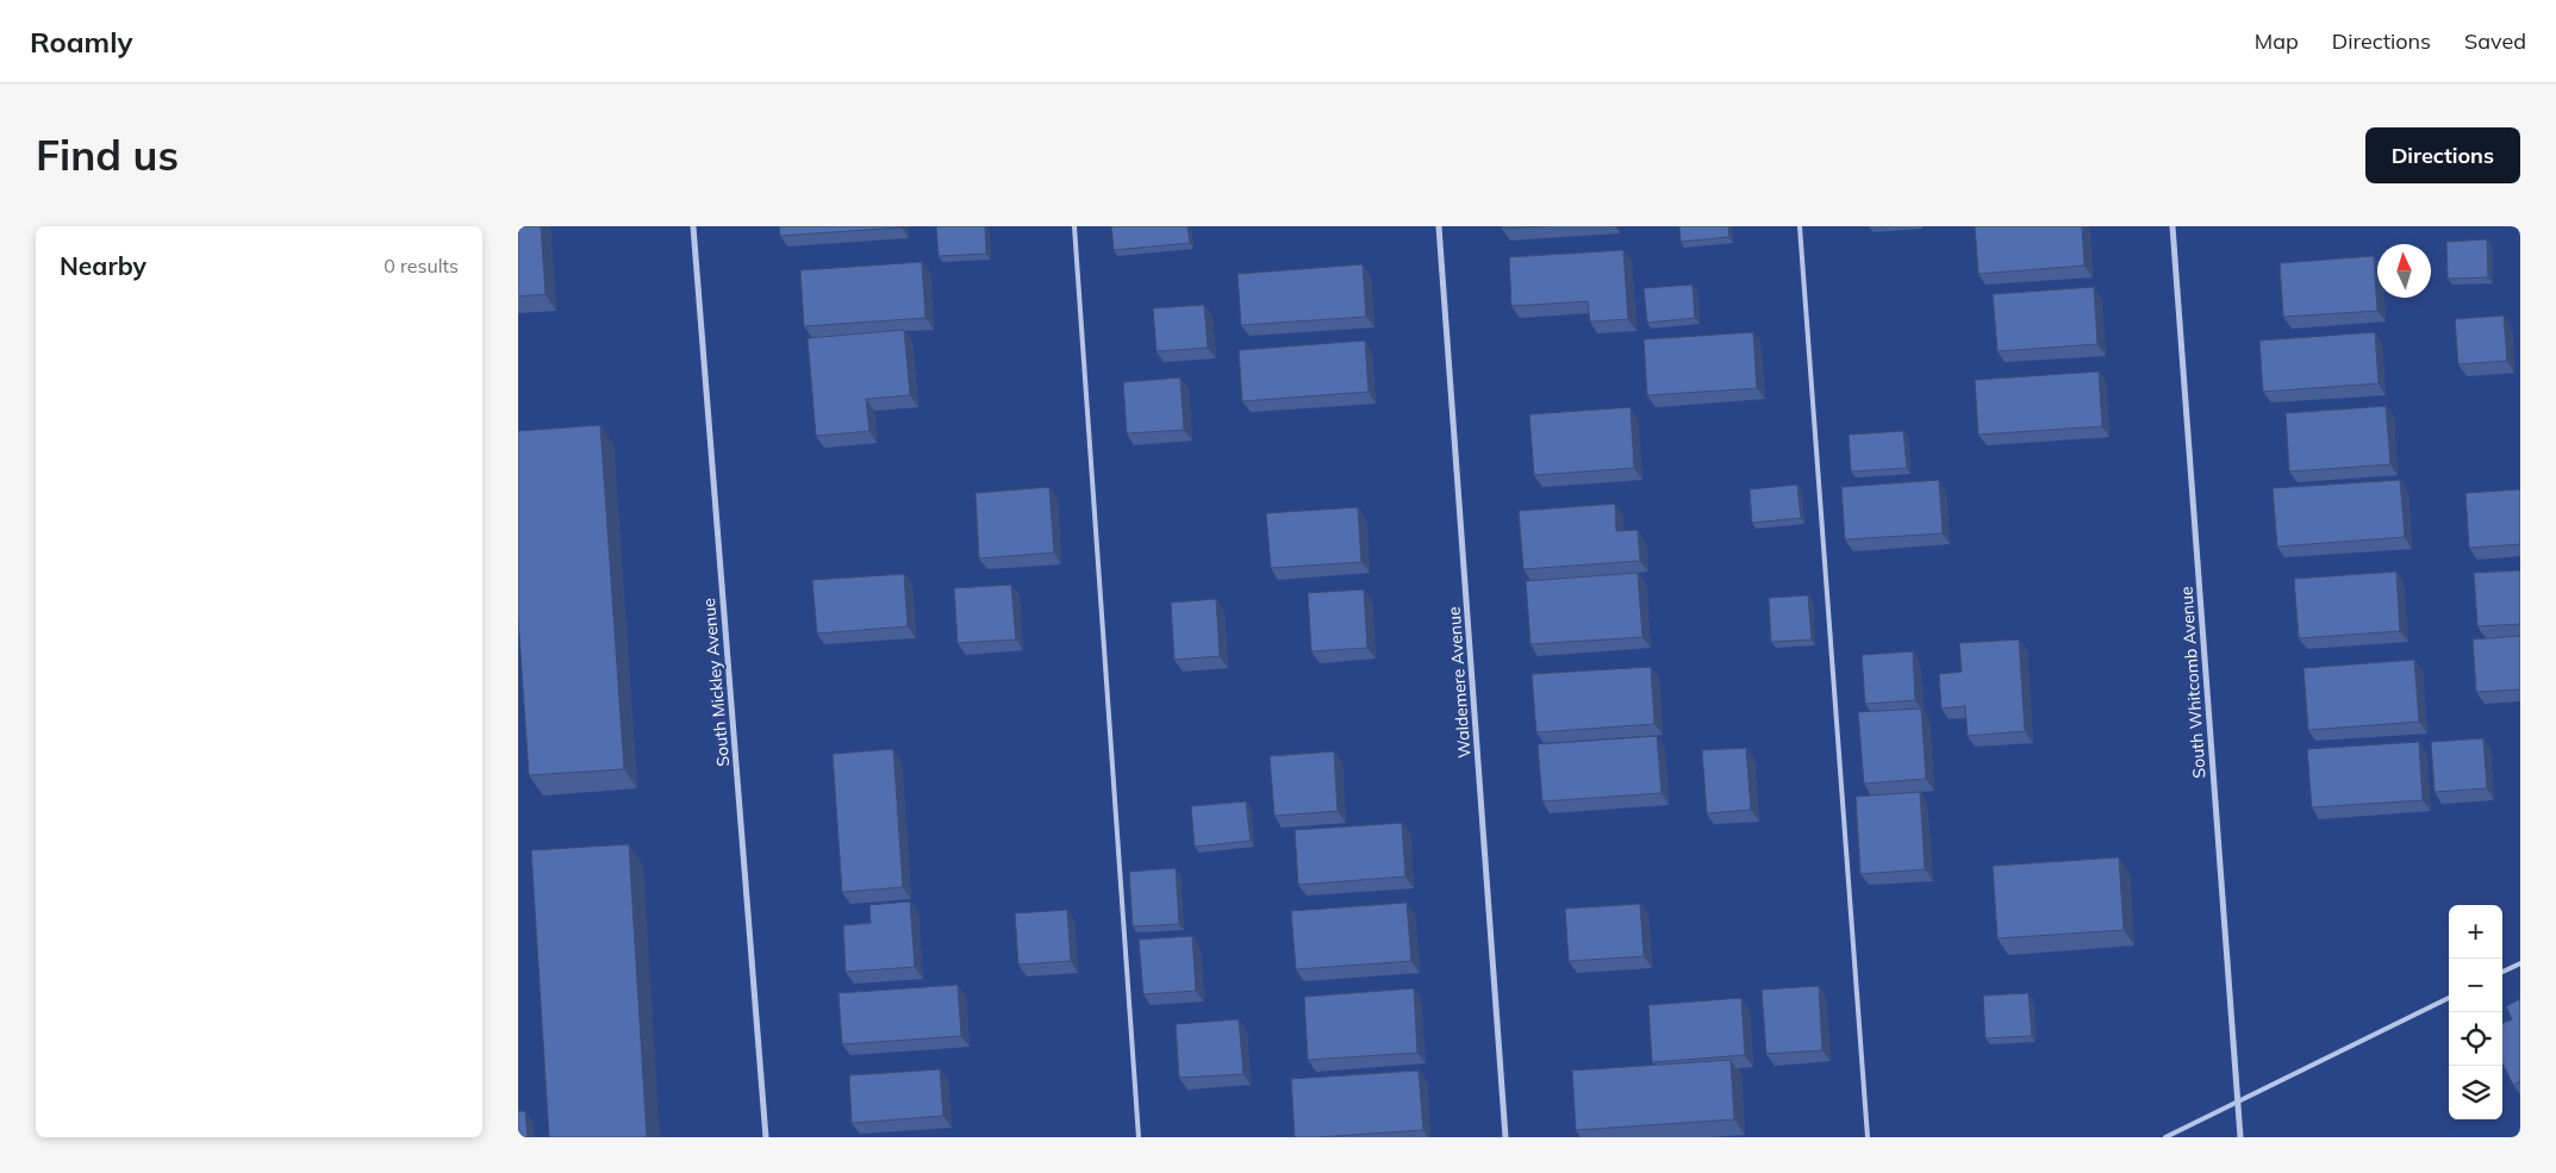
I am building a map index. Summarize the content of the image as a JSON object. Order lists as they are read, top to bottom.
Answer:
{
  "streets": {
    "street": ["South Mickley Avenue", "Waldemere Avenue", "South Whitcomb Avenue"]
  },
  "north": "top",
  "page": {
    "header": "Roamly",
    "nav": ["Map", "Directions", "Saved"],
    "buttons": "Directions",
    "title": "Find us",
    "heading": ["Nearby", "0 results"],
    "map_buttons": ["+", "−"]
  }
}
